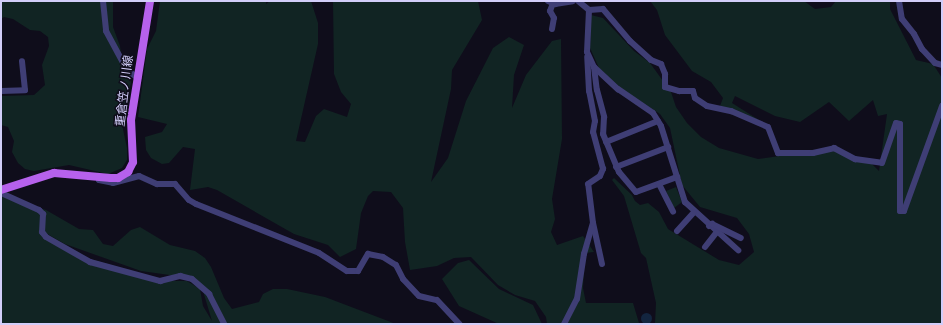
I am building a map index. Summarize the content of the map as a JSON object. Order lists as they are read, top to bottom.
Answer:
{
  "streets": {
    "main road": ["重倉笠ノ川線"]
  }
}
